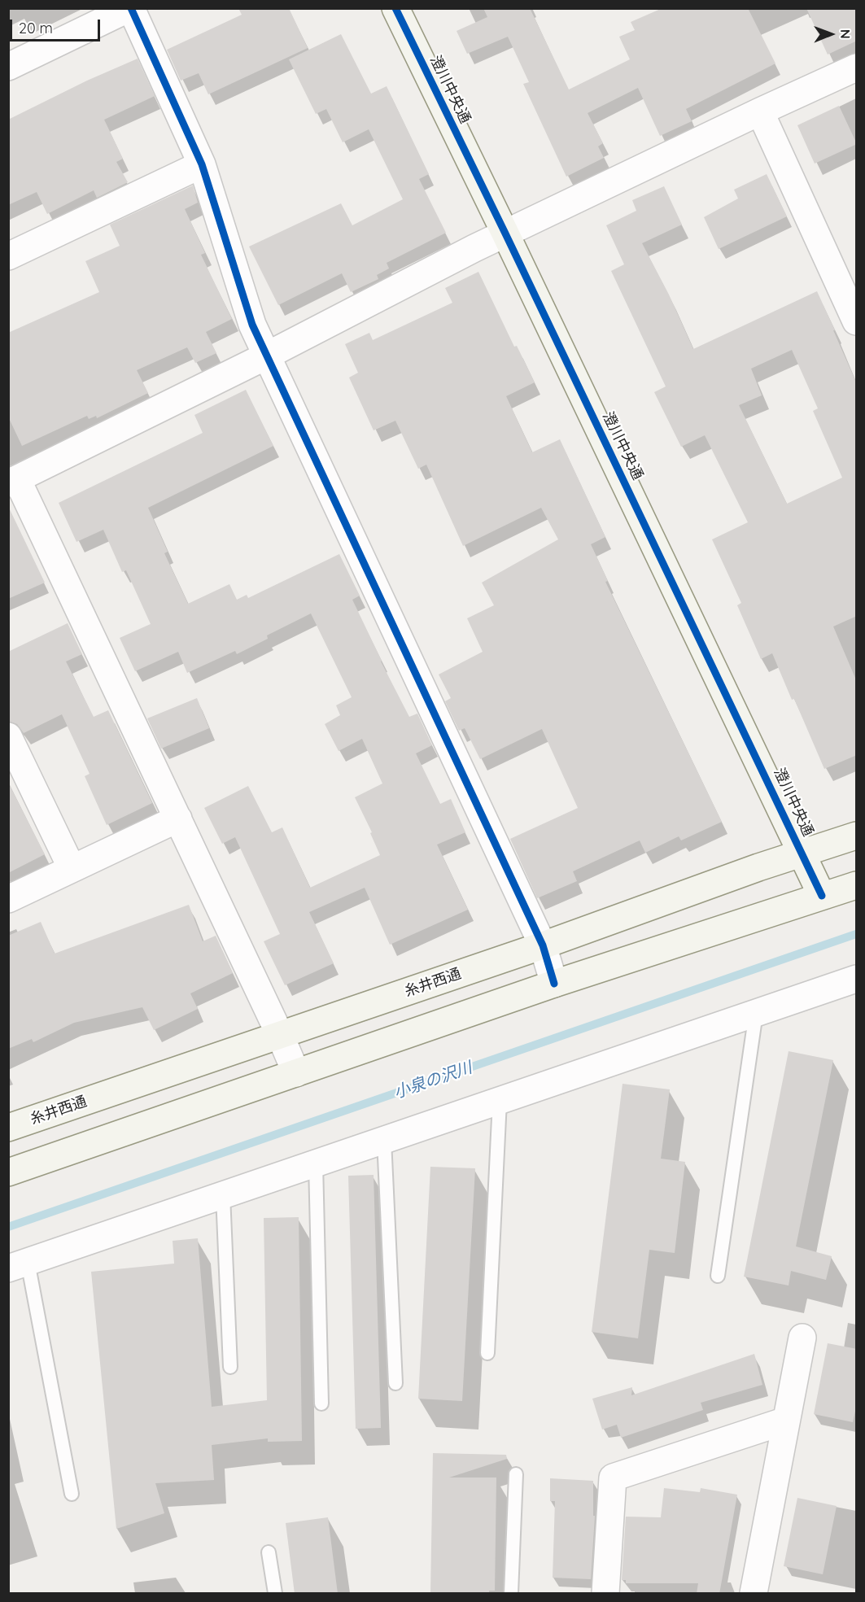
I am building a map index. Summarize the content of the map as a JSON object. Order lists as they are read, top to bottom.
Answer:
{
  "streets": {
    "street": ["澄川中央通", "糸井西通"]
  },
  "crossings": [
    ["澄川中央通", "糸井西通"]
  ],
  "water": ["小泉の沢川"],
  "scale_bar": "20 m",
  "north": "right"
}
